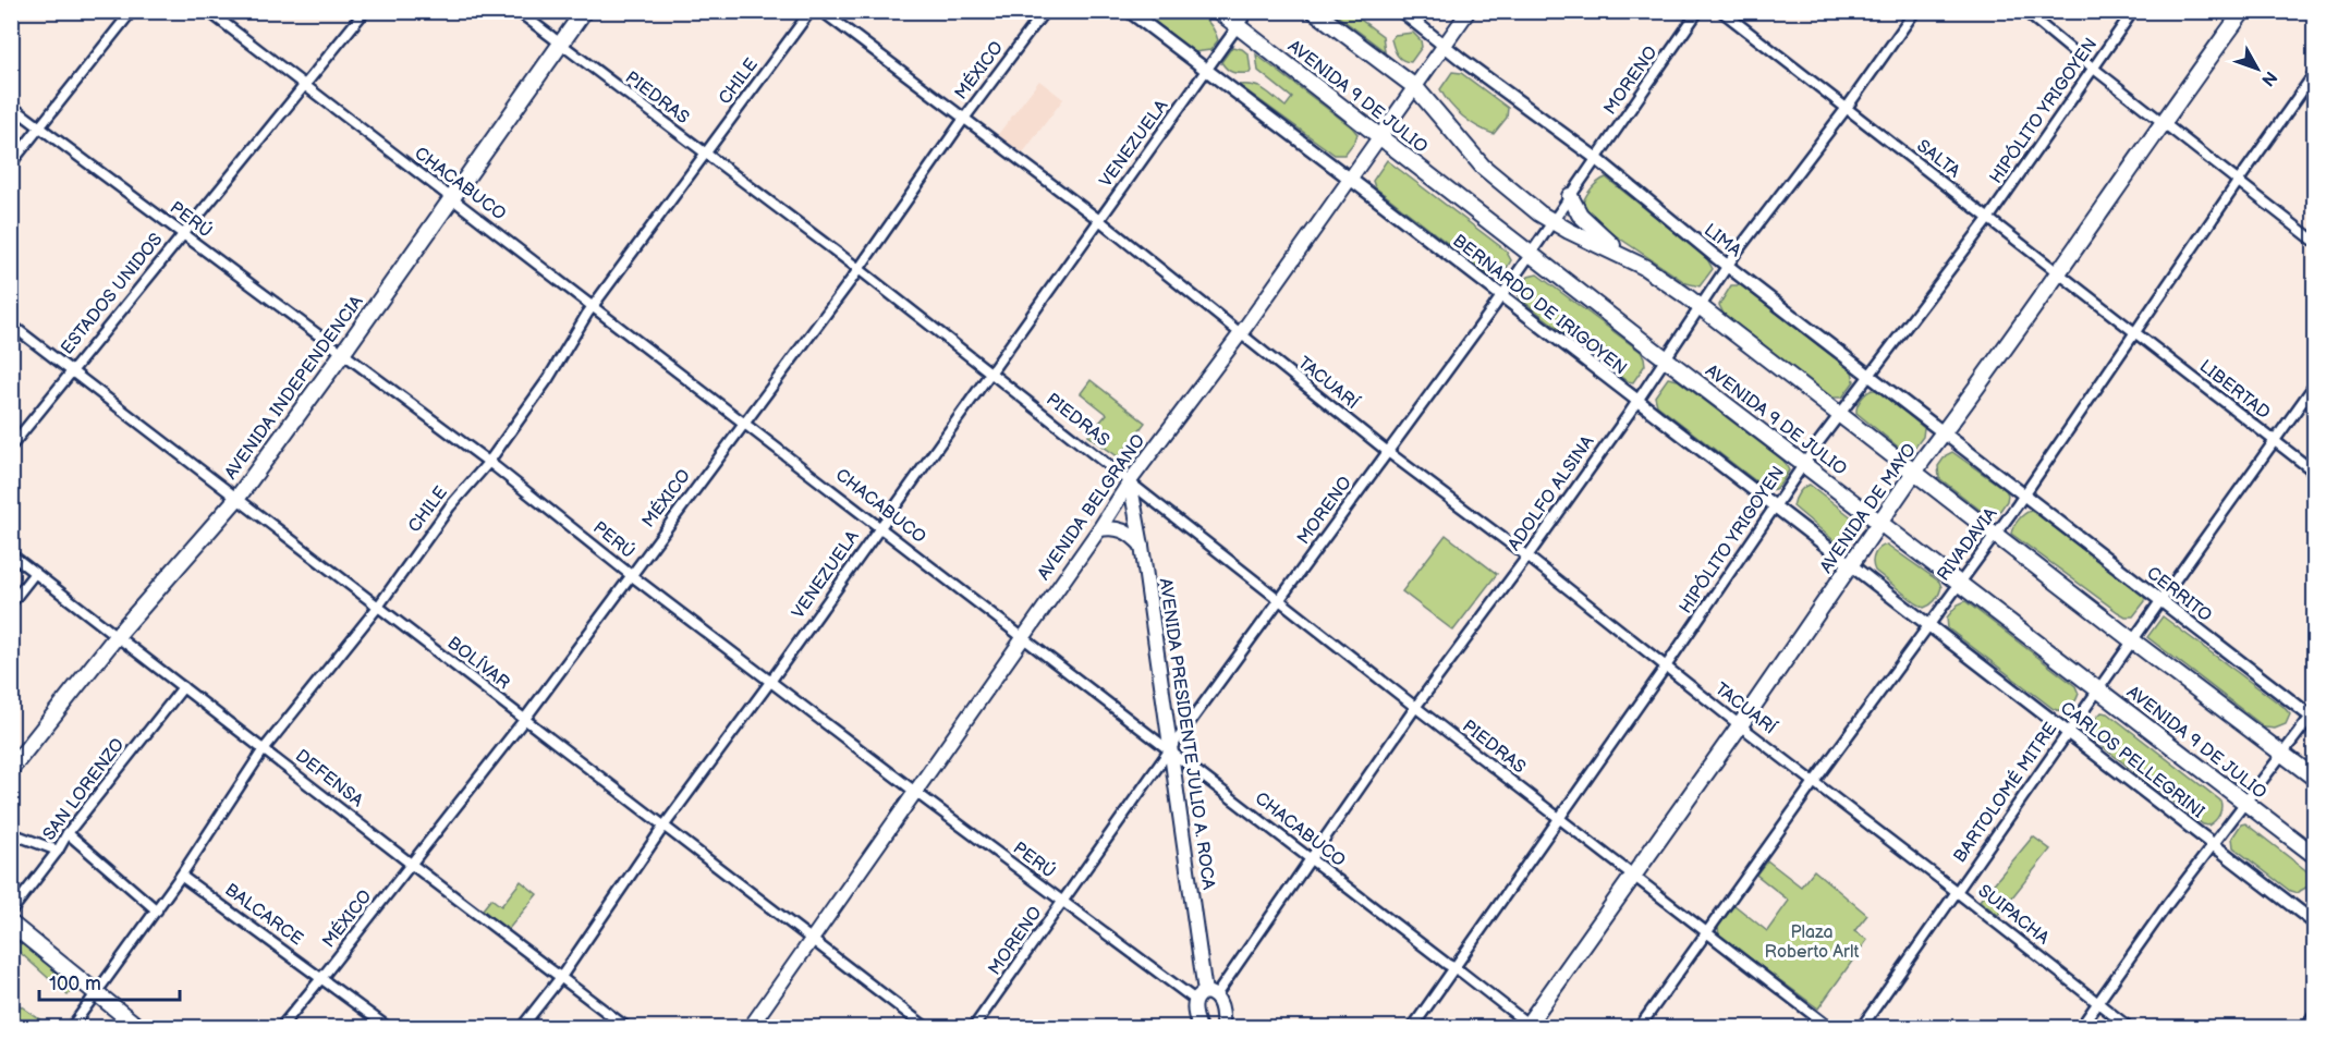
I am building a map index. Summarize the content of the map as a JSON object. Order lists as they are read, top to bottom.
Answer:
{
  "streets": {
    "main road": [
      "AVENIDA 9 DE JULIO",
      "AVENIDA INDEPENDENCIA",
      "AVENIDA BELGRANO",
      "AVENIDA DE MAYO",
      "AVENIDA PRESIDENTE JULIO A. ROCA"
    ],
    "street": [
      "MÉXICO",
      "MORENO",
      "CHILE",
      "PIEDRAS",
      "HIPÓLITO YRIGOYEN",
      "VENEZUELA",
      "SALTA",
      "CHACABUCO",
      "PERÚ",
      "LIMA",
      "ESTADOS UNIDOS",
      "BERNARDO DE IRIGOYEN",
      "TACUARÍ",
      "LIBERTAD",
      "ADOLFO ALSINA",
      "RIVADAVIA",
      "CERRITO",
      "BOLÍVAR",
      "CARLOS PELLEGRINI",
      "DEFENSA",
      "SAN LORENZO",
      "BARTOLOMÉ MITRE",
      "BALCARCE",
      "SUIPACHA"
    ]
  },
  "crossings": [
    ["MÉXICO", "PIEDRAS"],
    ["MÉXICO", "CHACABUCO"],
    ["MÉXICO", "PERÚ"],
    ["MÉXICO", "TACUARÍ"],
    ["MÉXICO", "BOLÍVAR"],
    ["MÉXICO", "DEFENSA"],
    ["MÉXICO", "BALCARCE"],
    ["MORENO", "AVENIDA 9 DE JULIO"],
    ["MORENO", "PIEDRAS"],
    ["MORENO", "CHACABUCO"],
    ["MORENO", "PERÚ"],
    ["MORENO", "LIMA"],
    ["MORENO", "BERNARDO DE IRIGOYEN"],
    ["MORENO", "TACUARÍ"],
    ["MORENO", "AVENIDA PRESIDENTE JULIO A. ROCA"],
    ["CHILE", "PIEDRAS"],
    ["CHILE", "CHACABUCO"],
    ["CHILE", "PERÚ"],
    ["CHILE", "BOLÍVAR"],
    ["CHILE", "DEFENSA"],
    ["CHILE", "BALCARCE"],
    ["AVENIDA 9 DE JULIO", "HIPÓLITO YRIGOYEN"],
    ["AVENIDA 9 DE JULIO", "VENEZUELA"],
    ["AVENIDA 9 DE JULIO", "ADOLFO ALSINA"],
    ["AVENIDA 9 DE JULIO", "AVENIDA BELGRANO"],
    ["AVENIDA 9 DE JULIO", "AVENIDA DE MAYO"],
    ["AVENIDA 9 DE JULIO", "RIVADAVIA"],
    ["AVENIDA 9 DE JULIO", "BARTOLOMÉ MITRE"],
    ["PIEDRAS", "HIPÓLITO YRIGOYEN"],
    ["PIEDRAS", "VENEZUELA"],
    ["PIEDRAS", "AVENIDA INDEPENDENCIA"],
    ["PIEDRAS", "ADOLFO ALSINA"],
    ["PIEDRAS", "AVENIDA BELGRANO"],
    ["PIEDRAS", "AVENIDA DE MAYO"],
    ["PIEDRAS", "RIVADAVIA"],
    ["PIEDRAS", "AVENIDA PRESIDENTE JULIO A. ROCA"],
    ["HIPÓLITO YRIGOYEN", "SALTA"],
    ["HIPÓLITO YRIGOYEN", "CHACABUCO"],
    ["HIPÓLITO YRIGOYEN", "LIMA"],
    ["HIPÓLITO YRIGOYEN", "BERNARDO DE IRIGOYEN"],
    ["HIPÓLITO YRIGOYEN", "TACUARÍ"],
    ["VENEZUELA", "CHACABUCO"],
    ["VENEZUELA", "PERÚ"],
    ["VENEZUELA", "BERNARDO DE IRIGOYEN"],
    ["VENEZUELA", "TACUARÍ"],
    ["VENEZUELA", "BOLÍVAR"],
    ["VENEZUELA", "DEFENSA"],
    ["SALTA", "LIBERTAD"],
    ["SALTA", "ADOLFO ALSINA"],
    ["SALTA", "AVENIDA DE MAYO"],
    ["SALTA", "RIVADAVIA"],
    ["CHACABUCO", "ESTADOS UNIDOS"],
    ["CHACABUCO", "AVENIDA INDEPENDENCIA"],
    ["CHACABUCO", "ADOLFO ALSINA"],
    ["CHACABUCO", "AVENIDA BELGRANO"],
    ["CHACABUCO", "AVENIDA DE MAYO"],
    ["CHACABUCO", "AVENIDA PRESIDENTE JULIO A. ROCA"],
    ["PERÚ", "ESTADOS UNIDOS"],
    ["PERÚ", "AVENIDA INDEPENDENCIA"],
    ["PERÚ", "ADOLFO ALSINA"],
    ["PERÚ", "AVENIDA BELGRANO"],
    ["PERÚ", "AVENIDA PRESIDENTE JULIO A. ROCA"],
    ["LIMA", "ADOLFO ALSINA"],
    ["LIMA", "AVENIDA BELGRANO"],
    ["LIMA", "AVENIDA DE MAYO"],
    ["LIMA", "RIVADAVIA"],
    ["LIMA", "CERRITO"],
    ["ESTADOS UNIDOS", "BOLÍVAR"],
    ["BERNARDO DE IRIGOYEN", "ADOLFO ALSINA"],
    ["BERNARDO DE IRIGOYEN", "AVENIDA BELGRANO"],
    ["BERNARDO DE IRIGOYEN", "AVENIDA DE MAYO"],
    ["BERNARDO DE IRIGOYEN", "RIVADAVIA"],
    ["BERNARDO DE IRIGOYEN", "CARLOS PELLEGRINI"],
    ["TACUARÍ", "ADOLFO ALSINA"],
    ["TACUARÍ", "AVENIDA BELGRANO"],
    ["TACUARÍ", "AVENIDA DE MAYO"],
    ["TACUARÍ", "RIVADAVIA"],
    ["TACUARÍ", "SUIPACHA"],
    ["AVENIDA INDEPENDENCIA", "BOLÍVAR"],
    ["AVENIDA INDEPENDENCIA", "DEFENSA"],
    ["LIBERTAD", "RIVADAVIA"],
    ["LIBERTAD", "BARTOLOMÉ MITRE"],
    ["ADOLFO ALSINA", "AVENIDA PRESIDENTE JULIO A. ROCA"],
    ["AVENIDA BELGRANO", "BOLÍVAR"],
    ["AVENIDA BELGRANO", "AVENIDA PRESIDENTE JULIO A. ROCA"],
    ["RIVADAVIA", "CERRITO"],
    ["RIVADAVIA", "CARLOS PELLEGRINI"],
    ["RIVADAVIA", "SUIPACHA"],
    ["CERRITO", "BARTOLOMÉ MITRE"],
    ["CARLOS PELLEGRINI", "BARTOLOMÉ MITRE"],
    ["DEFENSA", "SAN LORENZO"],
    ["BARTOLOMÉ MITRE", "SUIPACHA"]
  ],
  "parks": ["Plaza Roberto Arlt"],
  "scale_bar": "100 m",
  "north": "bottom right"
}
